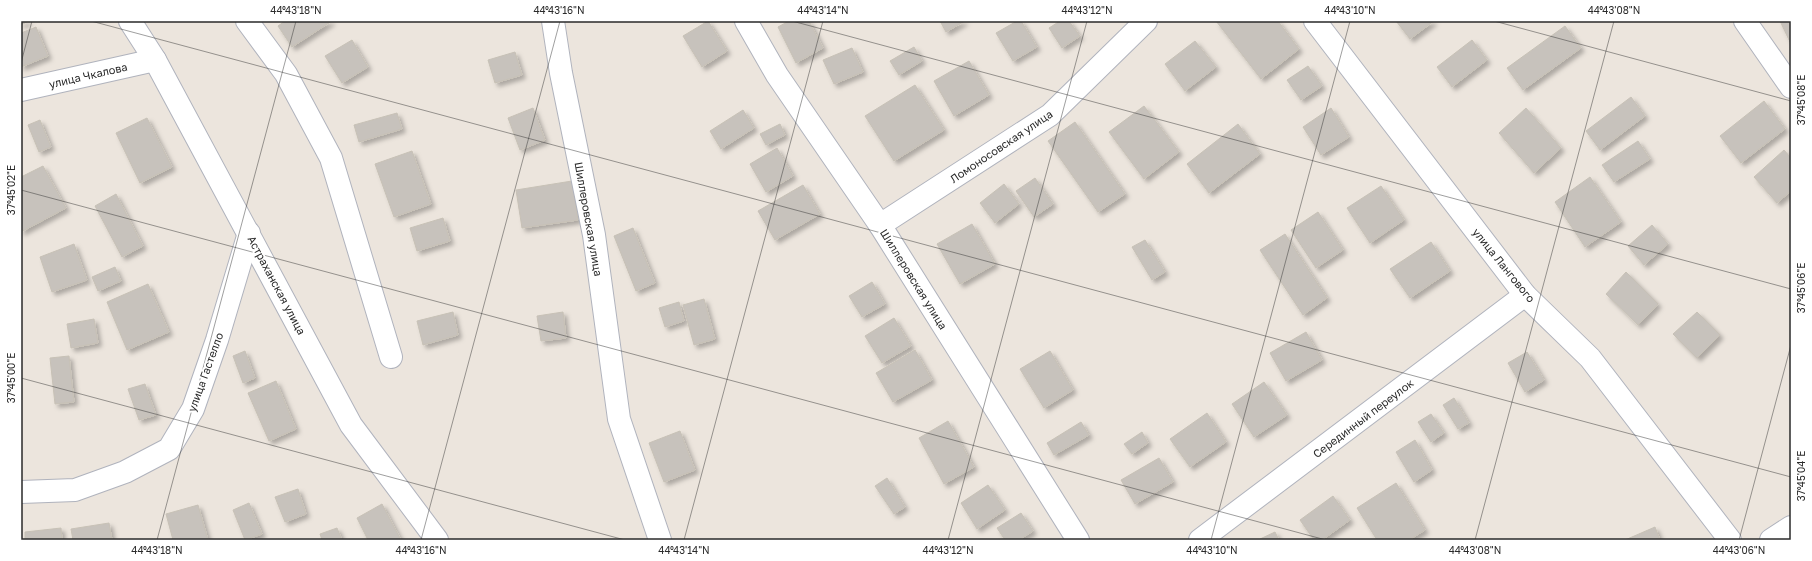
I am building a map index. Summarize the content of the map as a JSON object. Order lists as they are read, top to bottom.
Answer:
{
  "streets": {
    "street": [
      "улица Чкалова",
      "Ломоносовская улица",
      "Шиллеровская улица",
      "улица Лангового",
      "Астраханская улица",
      "улица Гастелло",
      "Серединный переулок"
    ]
  },
  "crossings": [
    ["улица Чкалова", "Астраханская улица"],
    ["Ломоносовская улица", "Шиллеровская улица"],
    ["улица Лангового", "Серединный переулок"],
    ["Астраханская улица", "улица Гастелло"]
  ],
  "coordinates": [
    "44°43'18\"N",
    "44°43'16\"N",
    "44°43'14\"N",
    "44°43'12\"N",
    "44°43'10\"N",
    "44°43'08\"N",
    "37°45'08\"E",
    "37°45'02\"E",
    "37°45'06\"E",
    "37°45'00\"E",
    "37°45'04\"E",
    "44°43'06\"N"
  ]
}
